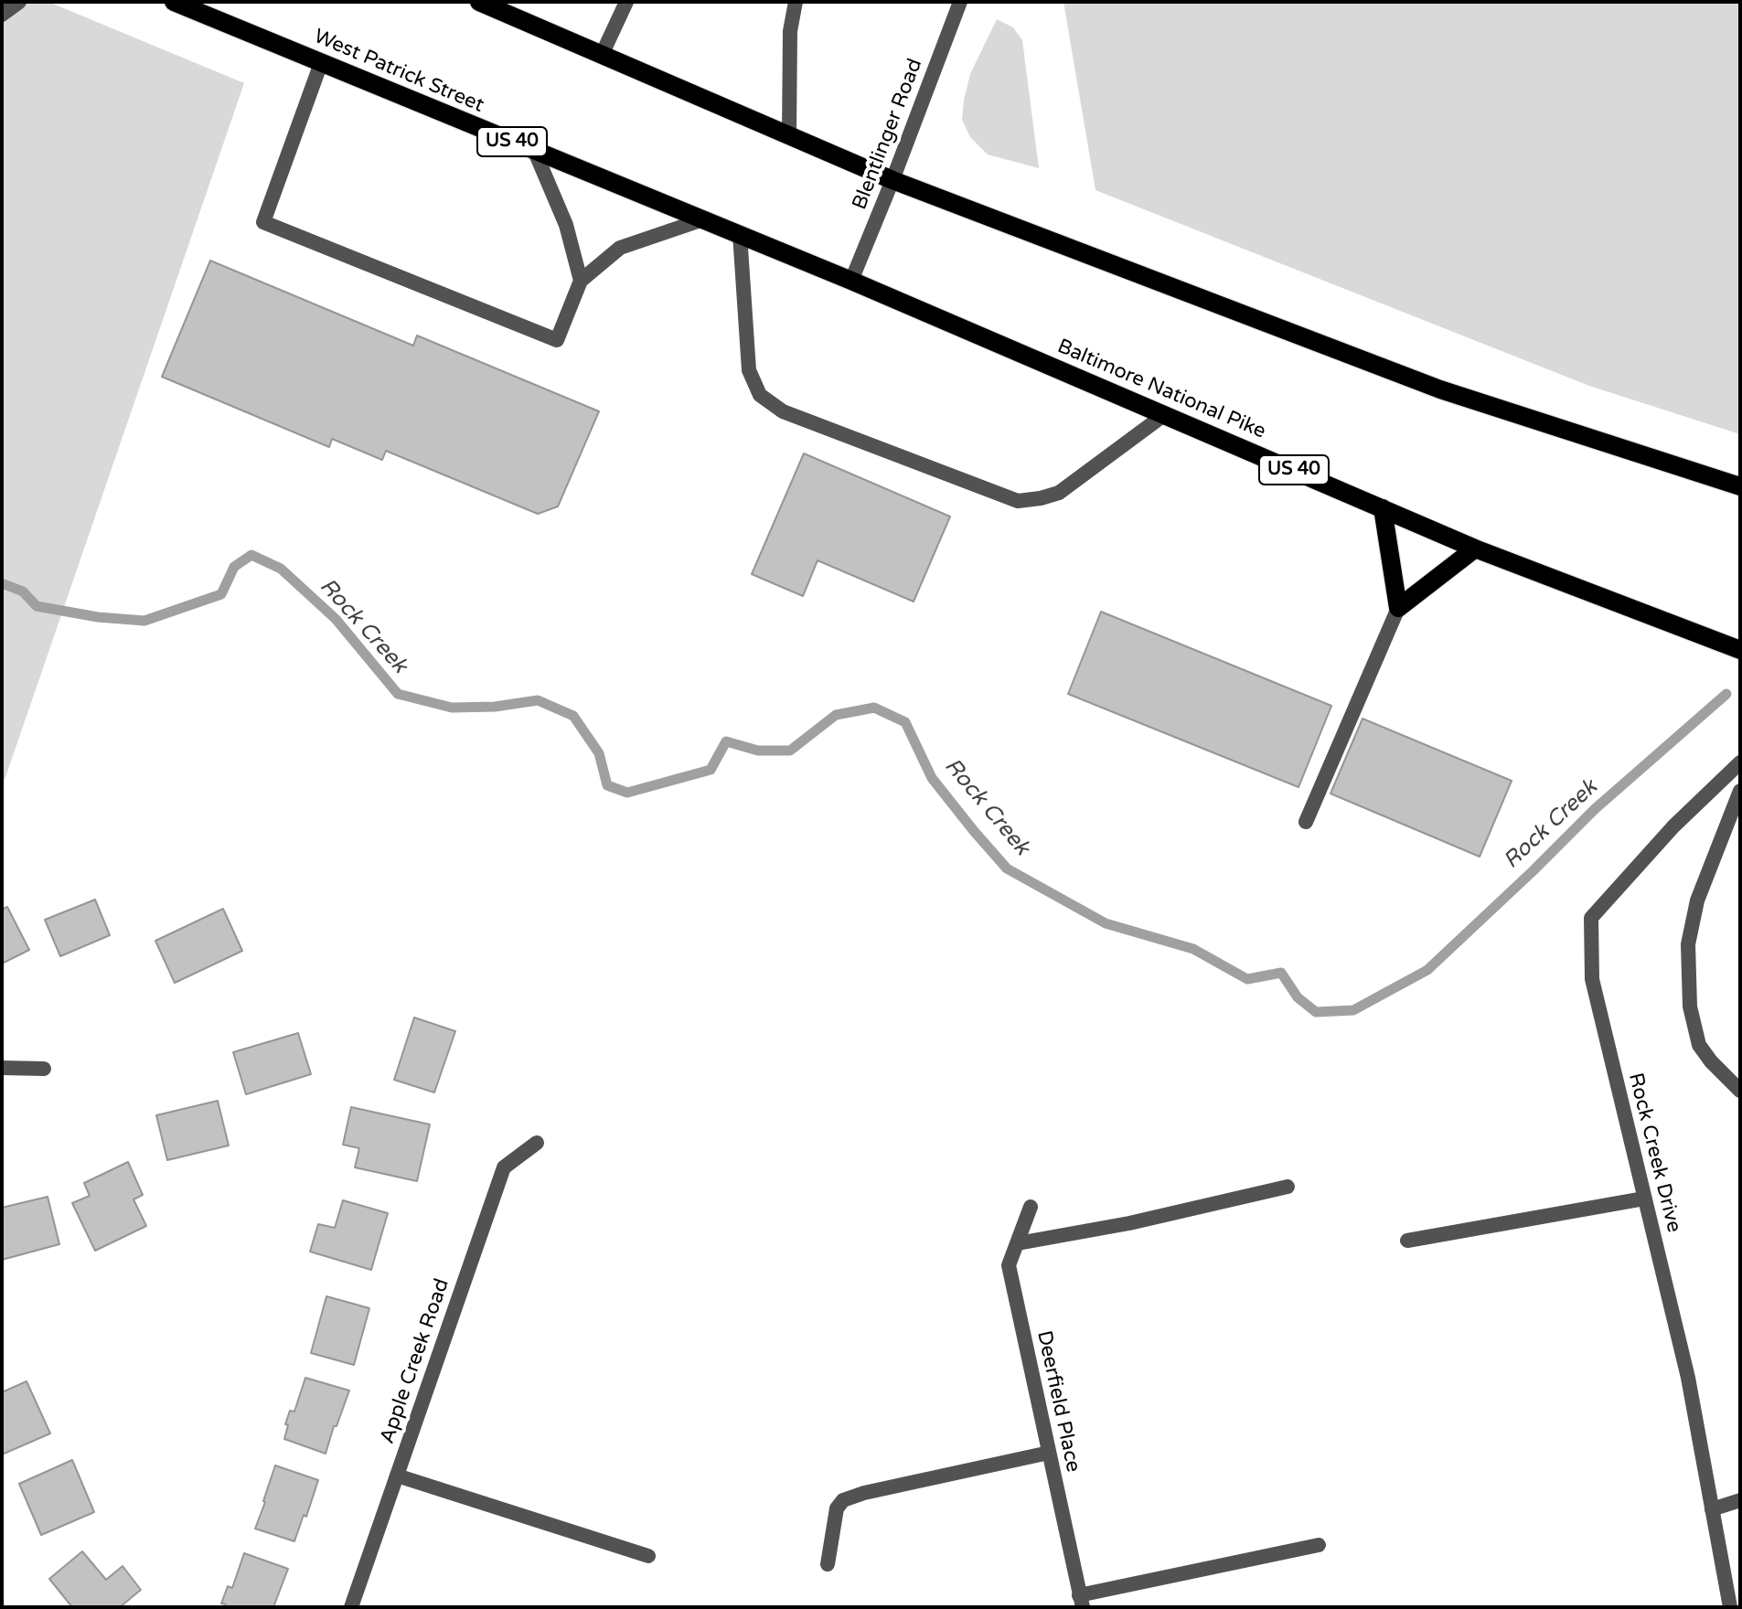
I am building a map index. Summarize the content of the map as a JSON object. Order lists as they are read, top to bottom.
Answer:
{
  "streets": {
    "main road": ["West Patrick Street", "US 40", "Baltimore National Pike"],
    "street": [
      "Blentlinger Road",
      "Rock Creek Drive",
      "Apple Creek Road",
      "Deerfield Place"
    ]
  },
  "crossings": [
    ["West Patrick Street", "Blentlinger Road"],
    ["West Patrick Street", "Baltimore National Pike"],
    ["Blentlinger Road", "Baltimore National Pike"]
  ],
  "water": ["Rock Creek"]
}
